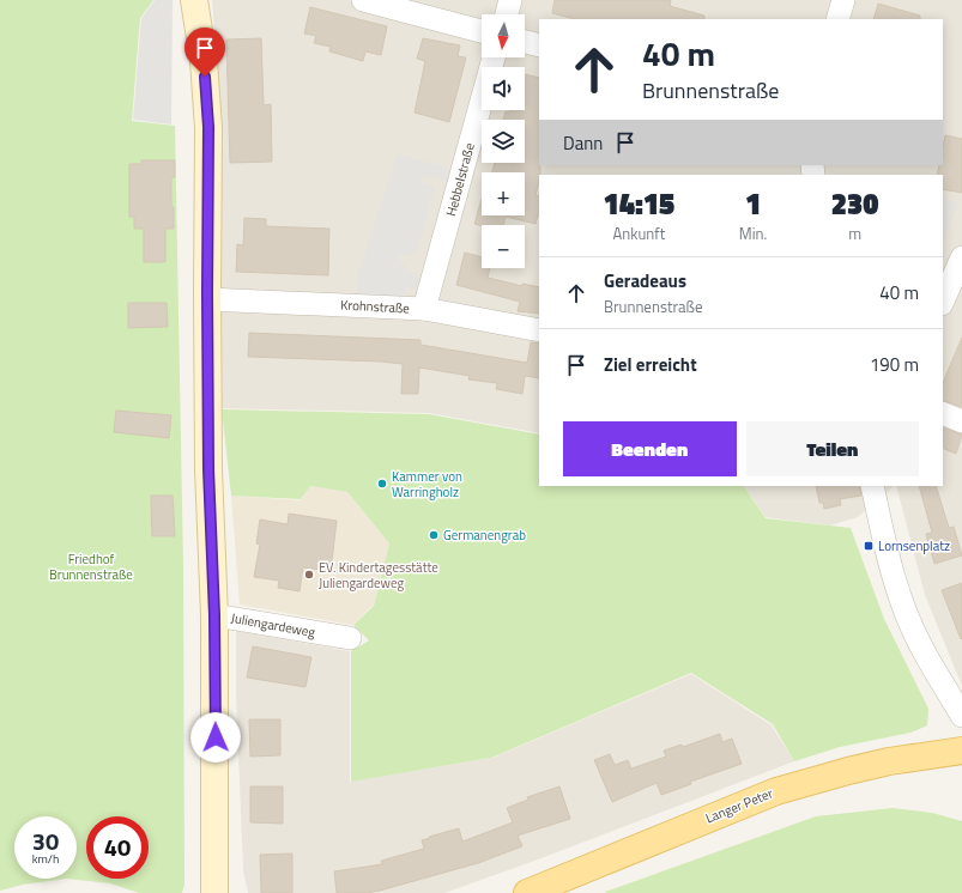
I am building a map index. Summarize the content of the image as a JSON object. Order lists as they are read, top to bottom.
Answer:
{
  "streets": {
    "main road": ["Langer Peter"],
    "street": ["Hebbelstraße", "Krohnstraße", "Juliengardeweg"]
  },
  "crossings": [
    ["Hebbelstraße", "Krohnstraße"]
  ],
  "parks": ["Friedhof Brunnenstraße"],
  "places": {
    "other": ["Kammer von Warringholz", "Germanengrab", "EV. Kindertagesstätte Juliengardeweg"],
    "transit": ["Lornsenplatz"]
  },
  "north": "bottom",
  "page": {
    "map_buttons": ["+", "−"],
    "turn": ["40 m", "Brunnenstraße"],
    "then": "Dann",
    "eta": [
      "14:15",
      "Ankunft",
      "1",
      "Min.",
      "230",
      "m"
    ],
    "list": [
      {
        "name": "Geradeaus",
        "note": "Brunnenstraße",
        "value": "40 m"
      },
      {
        "name": "Ziel erreicht",
        "value": "190 m"
      }
    ],
    "buttons": ["Beenden", "Teilen"],
    "speed": "30 km/h",
    "limit": "40"
  }
}
